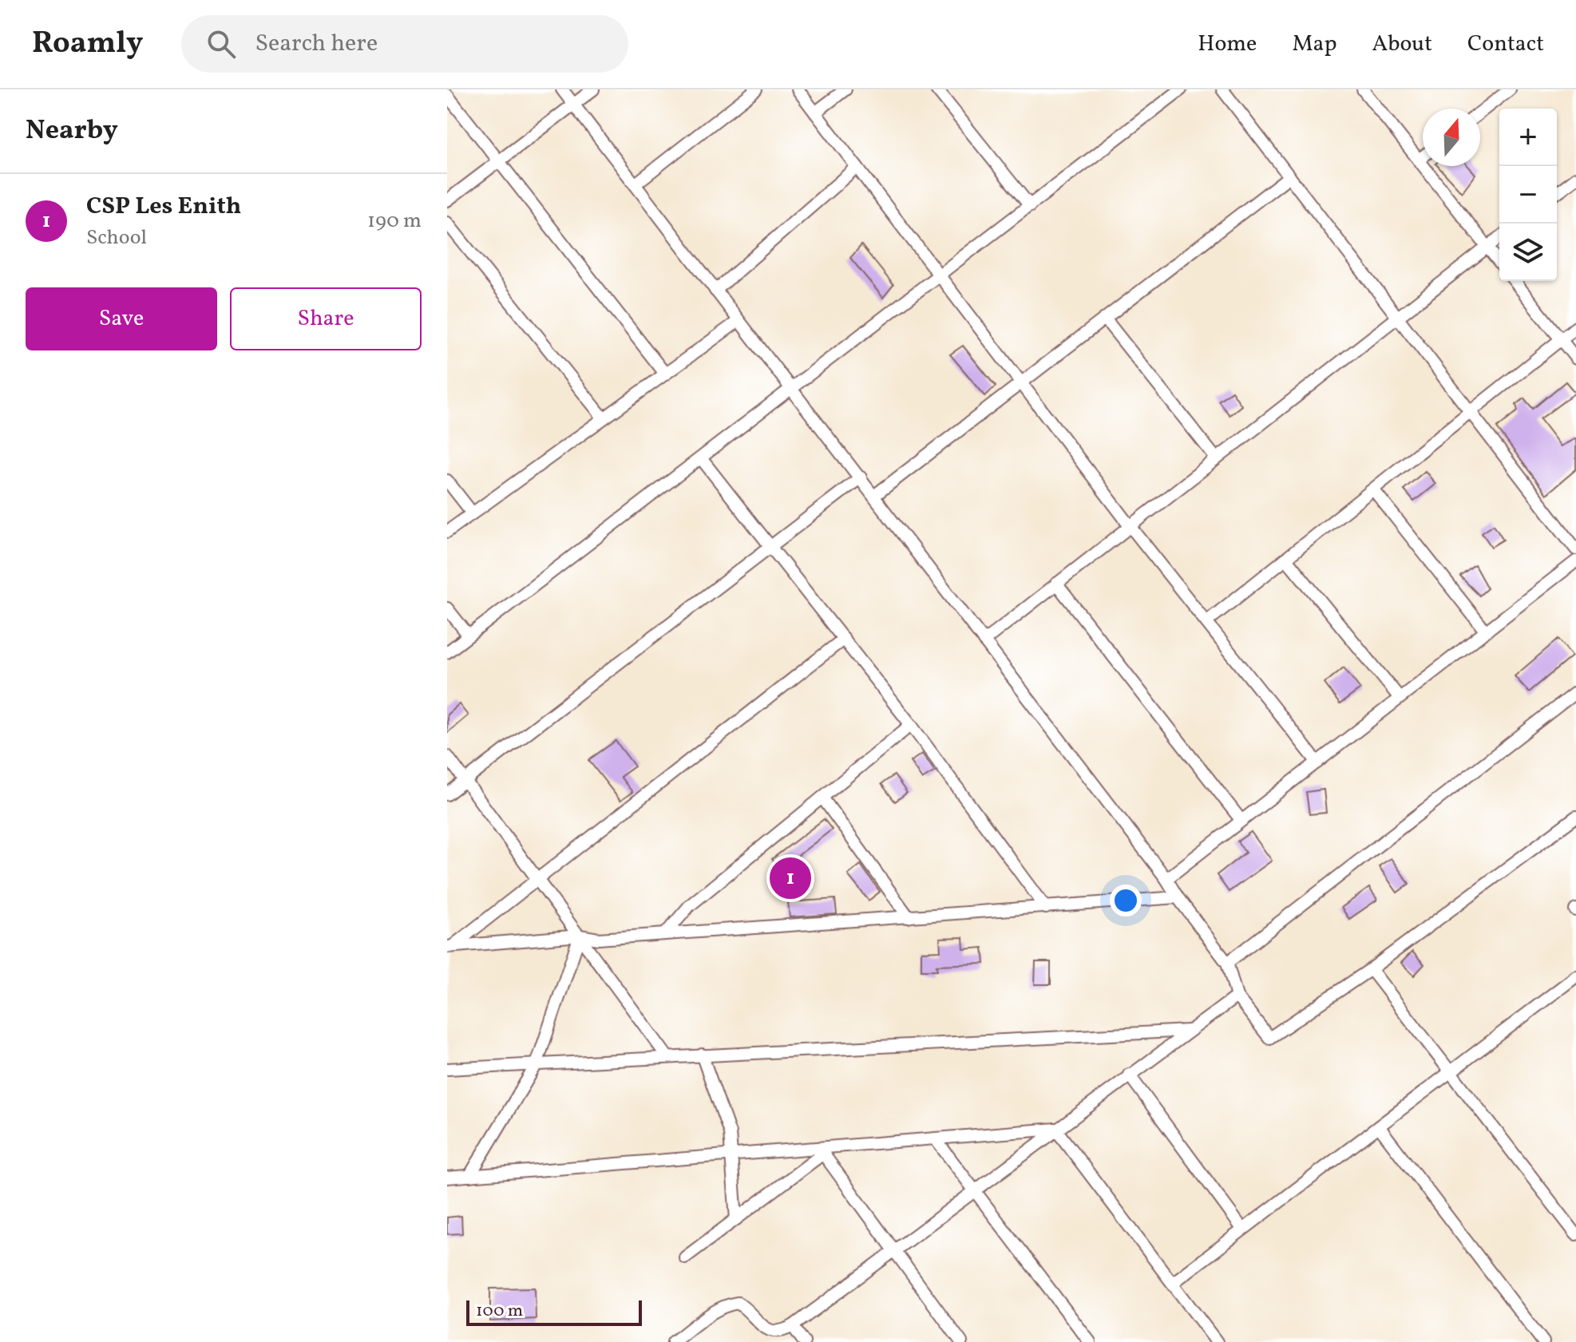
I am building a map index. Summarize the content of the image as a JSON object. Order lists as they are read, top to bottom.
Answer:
{
  "scale_bar": "100 m",
  "north": "top",
  "page": {
    "header": "Roamly",
    "search": "Search here",
    "nav": [
      "Home",
      "Map",
      "About",
      "Contact"
    ],
    "heading": "Nearby",
    "map_buttons": ["+", "−"],
    "list": [
      {
        "mark": "1",
        "name": "CSP Les Enith",
        "note": "School",
        "value": "190 m"
      }
    ],
    "buttons": ["Save", "Share"],
    "pins": "1",
    "scale": "100 m"
  }
}
